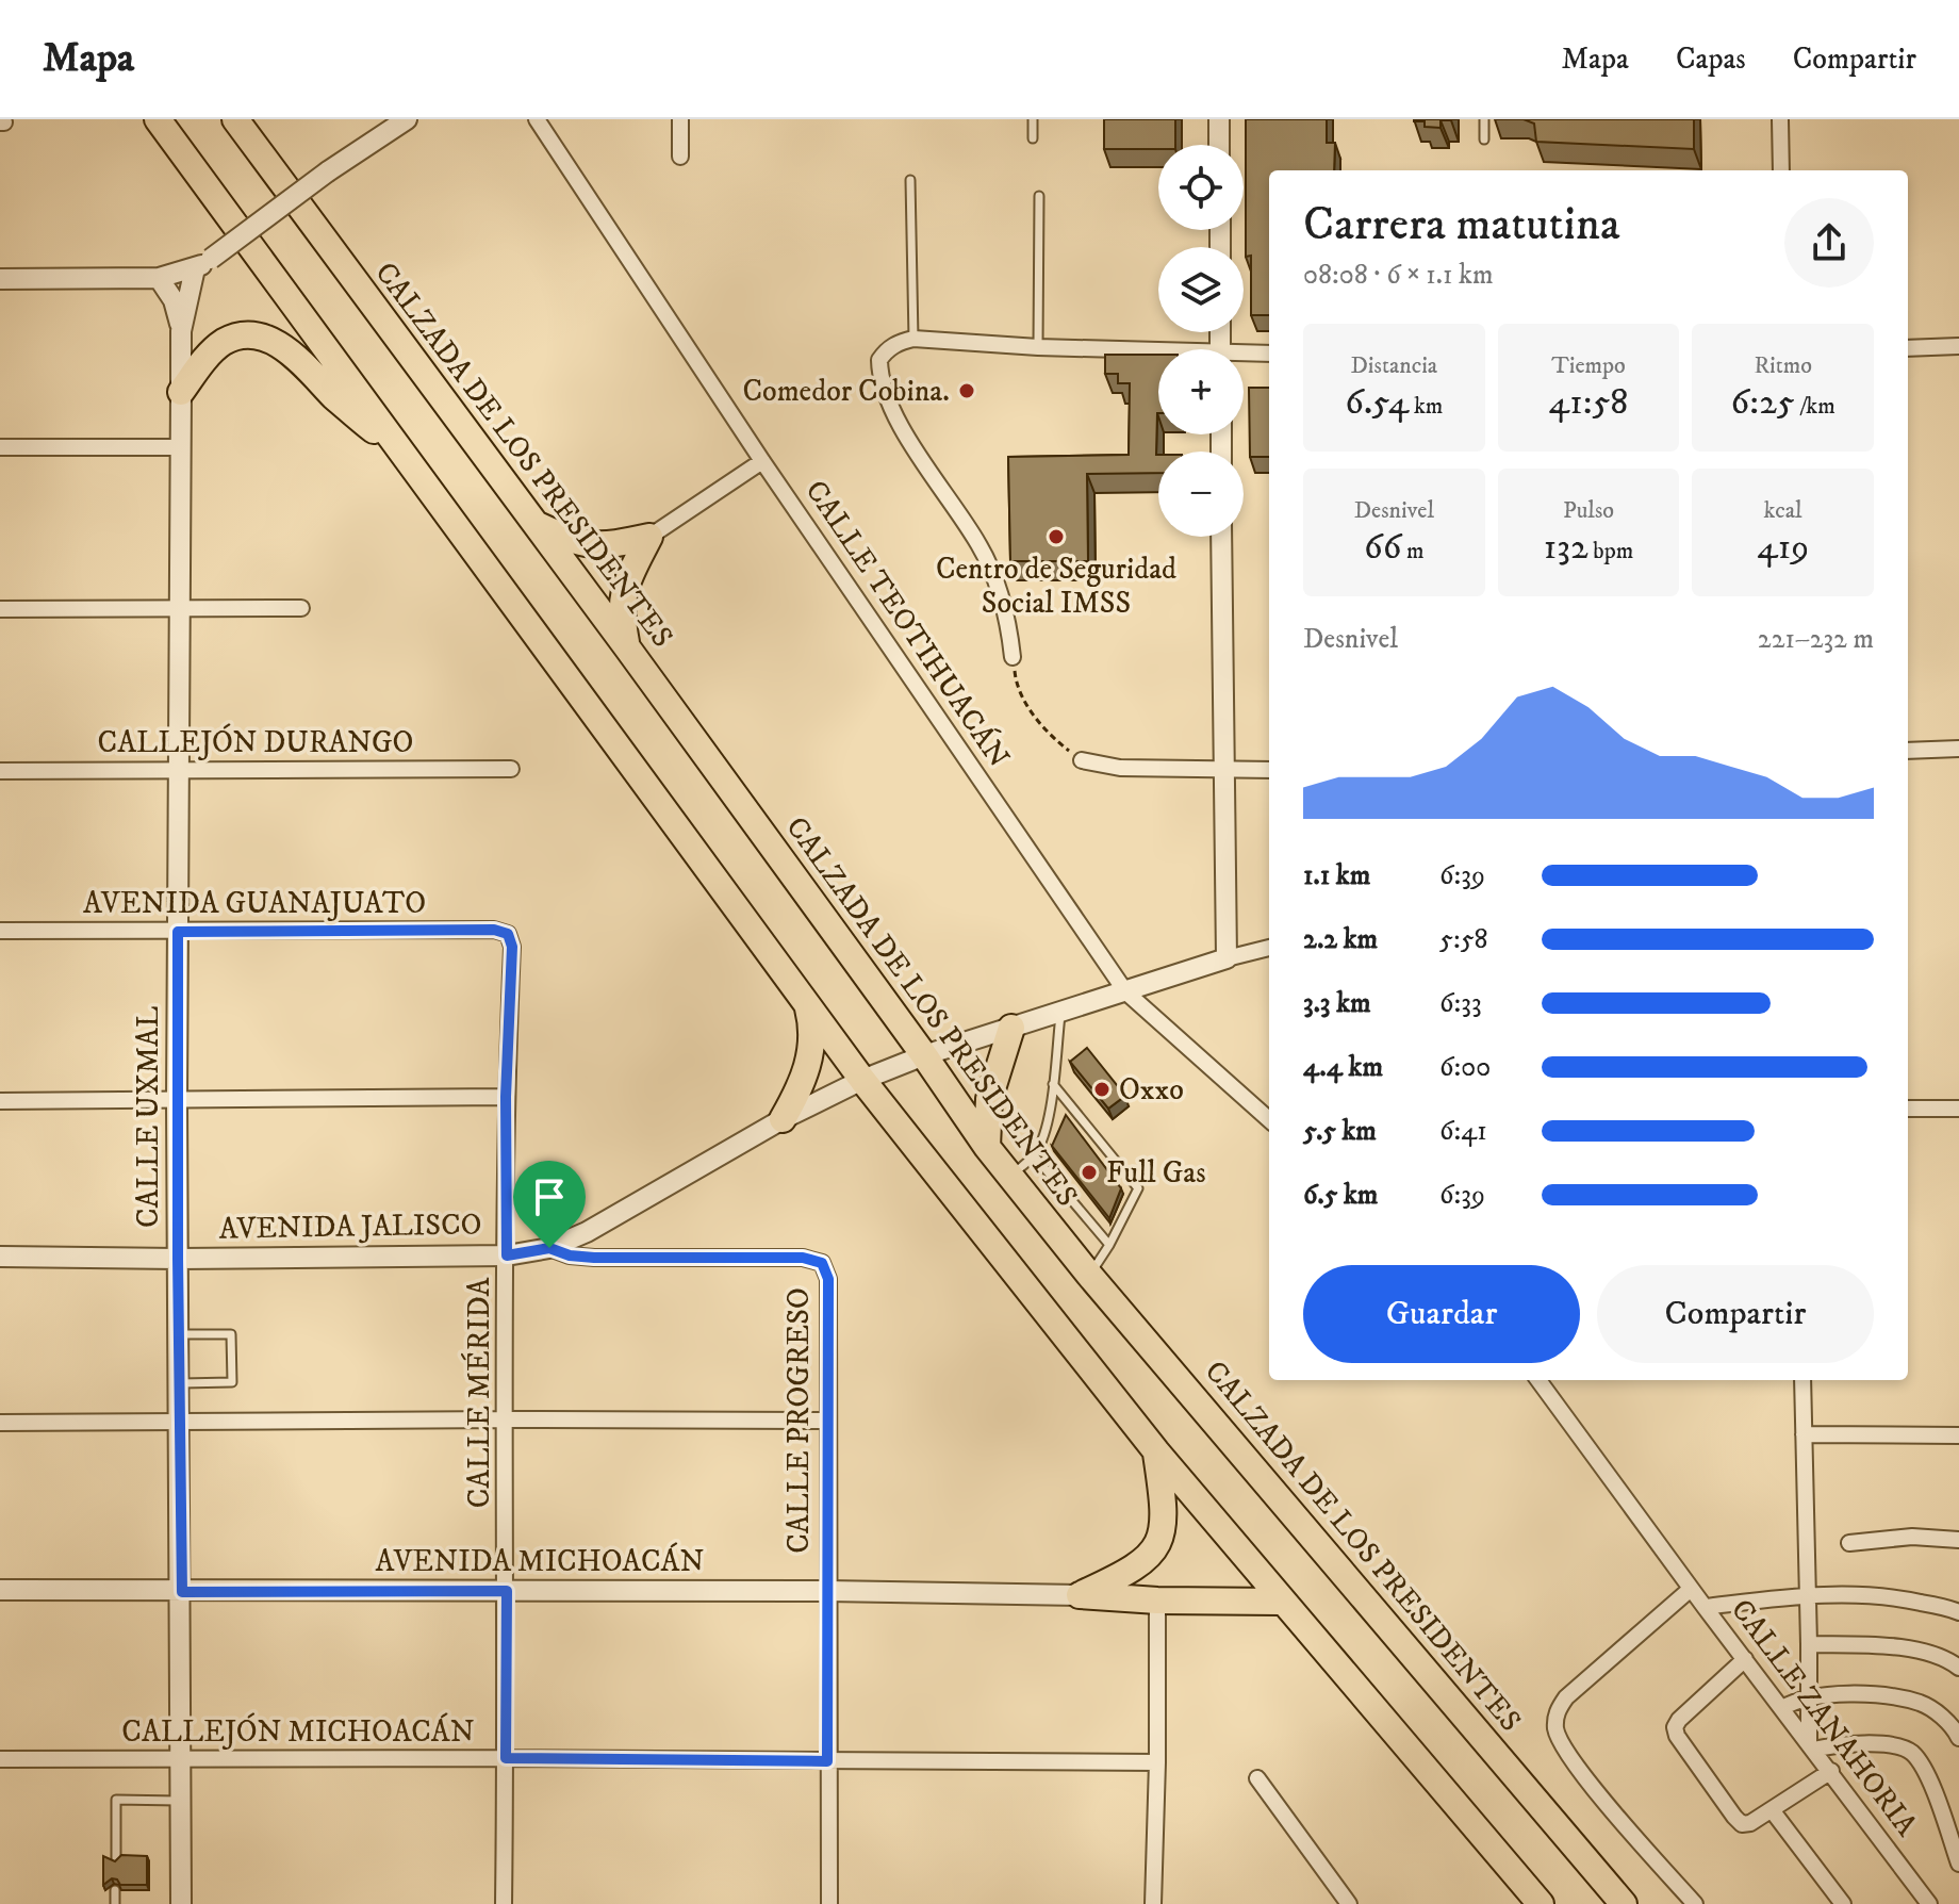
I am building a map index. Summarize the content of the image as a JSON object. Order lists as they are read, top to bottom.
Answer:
{
  "streets": {
    "highway": ["CALZADA DE LOS PRESIDENTES"],
    "street": [
      "CALLE TEOTIHUACÁN",
      "CALLEJÓN DURANGO",
      "AVENIDA GUANAJUATO",
      "CALLE UXMAL",
      "AVENIDA JALISCO",
      "CALLE MÉRIDA",
      "CALLE PROGRESO",
      "AVENIDA MICHOACÁN",
      "CALLE ZANAHORIA",
      "CALLEJÓN MICHOACÁN"
    ]
  },
  "crossings": [
    ["CALZADA DE LOS PRESIDENTES", "AVENIDA JALISCO"],
    ["CALLE TEOTIHUACÁN", "AVENIDA JALISCO"],
    ["CALLEJÓN DURANGO", "CALLE UXMAL"],
    ["AVENIDA GUANAJUATO", "CALLE UXMAL"],
    ["AVENIDA GUANAJUATO", "CALLE MÉRIDA"],
    ["CALLE UXMAL", "AVENIDA JALISCO"],
    ["CALLE UXMAL", "AVENIDA MICHOACÁN"],
    ["CALLE UXMAL", "CALLEJÓN MICHOACÁN"],
    ["AVENIDA JALISCO", "CALLE MÉRIDA"],
    ["AVENIDA JALISCO", "CALLE PROGRESO"],
    ["CALLE MÉRIDA", "AVENIDA MICHOACÁN"],
    ["CALLE MÉRIDA", "CALLEJÓN MICHOACÁN"],
    ["CALLE PROGRESO", "AVENIDA MICHOACÁN"],
    ["CALLE PROGRESO", "CALLEJÓN MICHOACÁN"]
  ],
  "places": [
    "Comedor Cobina.",
    "Centro de Seguridad Social IMSS",
    "Oxxo",
    "Full Gas"
  ],
  "page": {
    "header": "Mapa",
    "nav": ["Mapa", "Capas", "Compartir"],
    "map_buttons": ["+", "−"],
    "heading": ["Carrera matutina", "08:08 · 6 × 1.1 km"],
    "stats": [
      ["Distancia", "6.54 km"],
      ["Tiempo", "41:58"],
      ["Ritmo", "6:25 /km"],
      ["Desnivel", "66 m"],
      ["Pulso", "132 bpm"],
      ["kcal", "419"]
    ],
    "chart": ["Desnivel", "221–232 m"],
    "list": [
      {
        "name": "1.1 km",
        "note": "6:39"
      },
      {
        "name": "2.2 km",
        "note": "5:58"
      },
      {
        "name": "3.3 km",
        "note": "6:33"
      },
      {
        "name": "4.4 km",
        "note": "6:00"
      },
      {
        "name": "5.5 km",
        "note": "6:41"
      },
      {
        "name": "6.5 km",
        "note": "6:39"
      }
    ],
    "buttons": ["Guardar", "Compartir"]
  }
}
